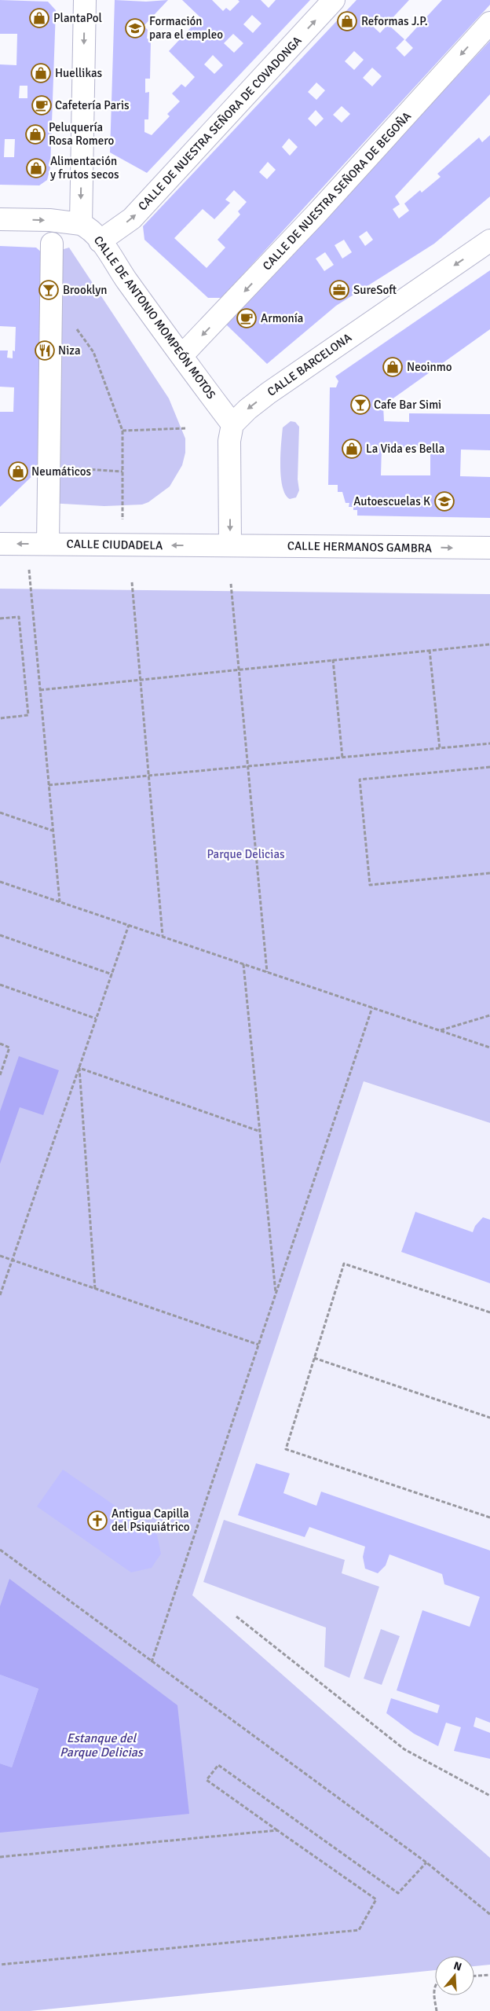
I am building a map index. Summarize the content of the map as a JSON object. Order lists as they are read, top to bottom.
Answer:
{
  "streets": {
    "street": [
      "CALLE DE NUESTRA SEÑORA DE COVADONGA",
      "CALLE DE NUESTRA SEÑORA DE BEGOÑA",
      "CALLE DE ANTONIO MOMPEÓN MOTOS",
      "CALLE BARCELONA",
      "CALLE CIUDADELA",
      "CALLE HERMANOS GAMBRA"
    ]
  },
  "crossings": [
    ["CALLE DE NUESTRA SEÑORA DE COVADONGA", "CALLE DE ANTONIO MOMPEÓN MOTOS"],
    ["CALLE DE NUESTRA SEÑORA DE BEGOÑA", "CALLE DE ANTONIO MOMPEÓN MOTOS"],
    ["CALLE DE ANTONIO MOMPEÓN MOTOS", "CALLE BARCELONA"],
    ["CALLE CIUDADELA", "CALLE HERMANOS GAMBRA"]
  ],
  "one_way": [
    "CALLE DE NUESTRA SEÑORA DE COVADONGA",
    "CALLE DE NUESTRA SEÑORA DE BEGOÑA",
    "CALLE BARCELONA",
    "CALLE CIUDADELA",
    "CALLE HERMANOS GAMBRA"
  ],
  "water": ["Estanque del Parque Delicias"],
  "parks": ["Parque Delicias"],
  "places": {
    "shop": [
      "PlantaPol",
      "Reformas J.P.",
      "Huellikas",
      "Peluquería Rosa Romero",
      "Alimentación y frutos secos",
      "Neoinmo",
      "La Vida es Bella",
      "Neumáticos"
    ],
    "school or university": ["Formación para el empleo", "Autoescuelas K"],
    "cafe": ["Cafetería Paris", "Armonía"],
    "bar": ["Brooklyn", "Cafe Bar Simi"],
    "office": ["SureSoft"],
    "restaurant": ["Niza"],
    "church": ["Antigua Capilla del Psiquiátrico"]
  },
  "north": "top"
}
